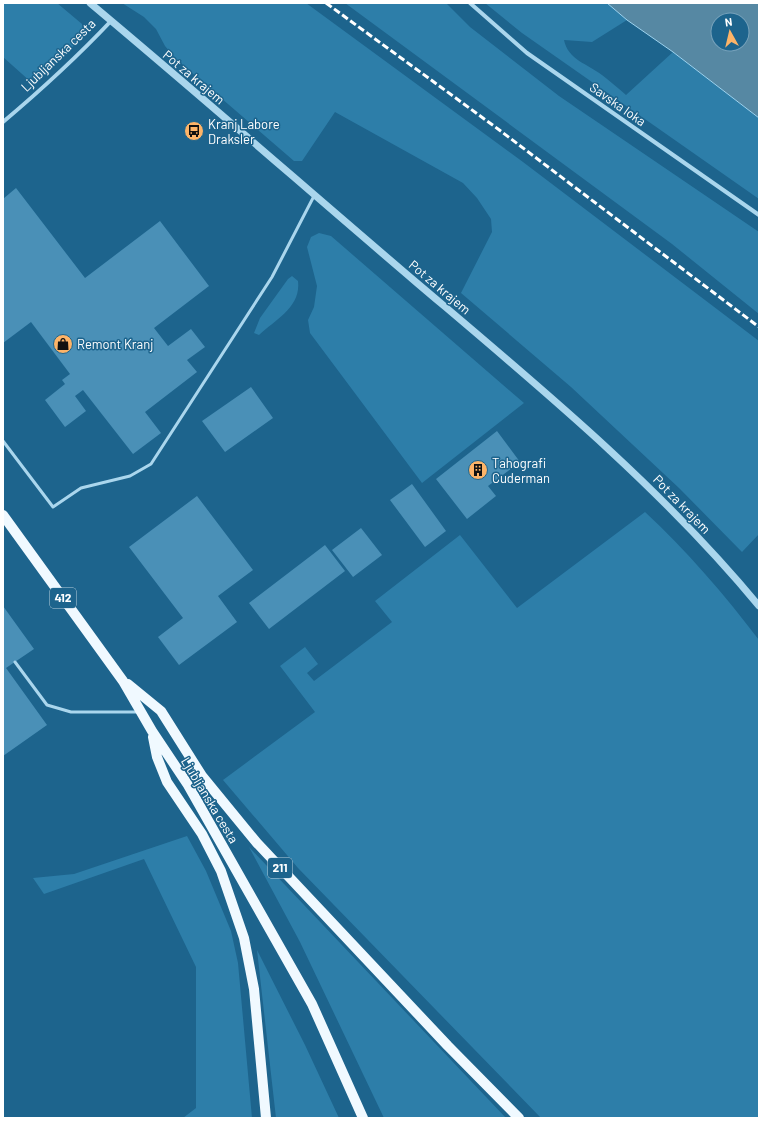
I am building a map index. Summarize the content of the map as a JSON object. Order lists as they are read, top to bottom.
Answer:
{
  "streets": {
    "main road": ["Ljubljanska cesta", "412", "211"],
    "street": ["Pot za krajem", "Savska loka"]
  },
  "crossings": [
    ["Ljubljanska cesta", "Pot za krajem"],
    ["Ljubljanska cesta", "211"]
  ],
  "places": {
    "bus stop": ["Kranj Labore Draksler"],
    "shop": ["Remont Kranj"],
    "building": ["Tahografi Cuderman"]
  },
  "north": "top"
}
